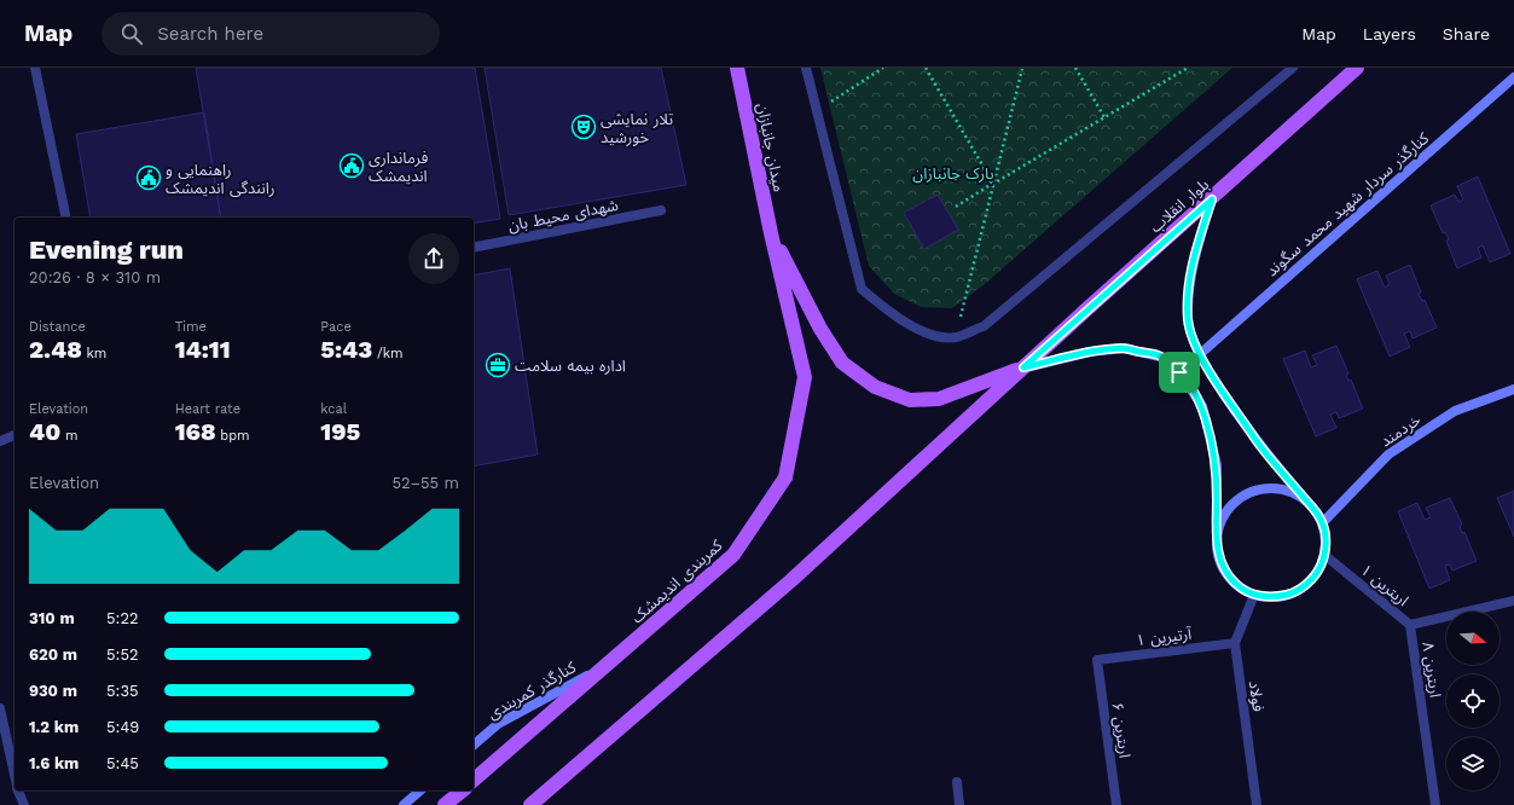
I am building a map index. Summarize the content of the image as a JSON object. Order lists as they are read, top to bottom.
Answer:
{
  "streets": {
    "main road": ["میدان جانبازان", "بلوار انقلاب", "کمربندی اندیمشک"],
    "street": [
      "کنارگذر سردار شهید محمد سگوند",
      "شهدای محیط بان",
      "خردمند",
      "اریترین ۱",
      "آرتیرین ۱",
      "اریترین ۸",
      "کنارگذر کمربندی",
      "فولاد",
      "اریترین ۶"
    ]
  },
  "crossings": [
    ["میدان جانبازان", "کمربندی اندیمشک"],
    ["خردمند", "اریترین ۱"],
    ["خردمند", "فولاد"],
    ["کمربندی اندیمشک", "کنارگذر کمربندی"],
    ["اریترین ۱", "اریترین ۸"],
    ["اریترین ۱", "فولاد"],
    ["آرتیرین ۱", "فولاد"],
    ["آرتیرین ۱", "اریترین ۶"]
  ],
  "parks": ["پارک جانبازان"],
  "places": {
    "theatre": ["تلار نمایشی خورشید"],
    "public building": ["فرمانداری اندیمشک", "راهنمایی و رانندگی اندیمشک"],
    "office": ["اداره بیمه سلامت"]
  },
  "north": "right",
  "page": {
    "header": "Map",
    "search": "Search here",
    "nav": ["Map", "Layers", "Share"],
    "heading": ["Evening run", "20:26 · 8 × 310 m"],
    "stats": [
      ["Distance", "2.48 km"],
      ["Time", "14:11"],
      ["Pace", "5:43 /km"],
      ["Elevation", "40 m"],
      ["Heart rate", "168 bpm"],
      ["kcal", "195"]
    ],
    "chart": ["Elevation", "52–55 m"],
    "list": [
      {
        "name": "310 m",
        "note": "5:22"
      },
      {
        "name": "620 m",
        "note": "5:52"
      },
      {
        "name": "930 m",
        "note": "5:35"
      },
      {
        "name": "1.2 km",
        "note": "5:49"
      },
      {
        "name": "1.6 km",
        "note": "5:45"
      }
    ]
  }
}
